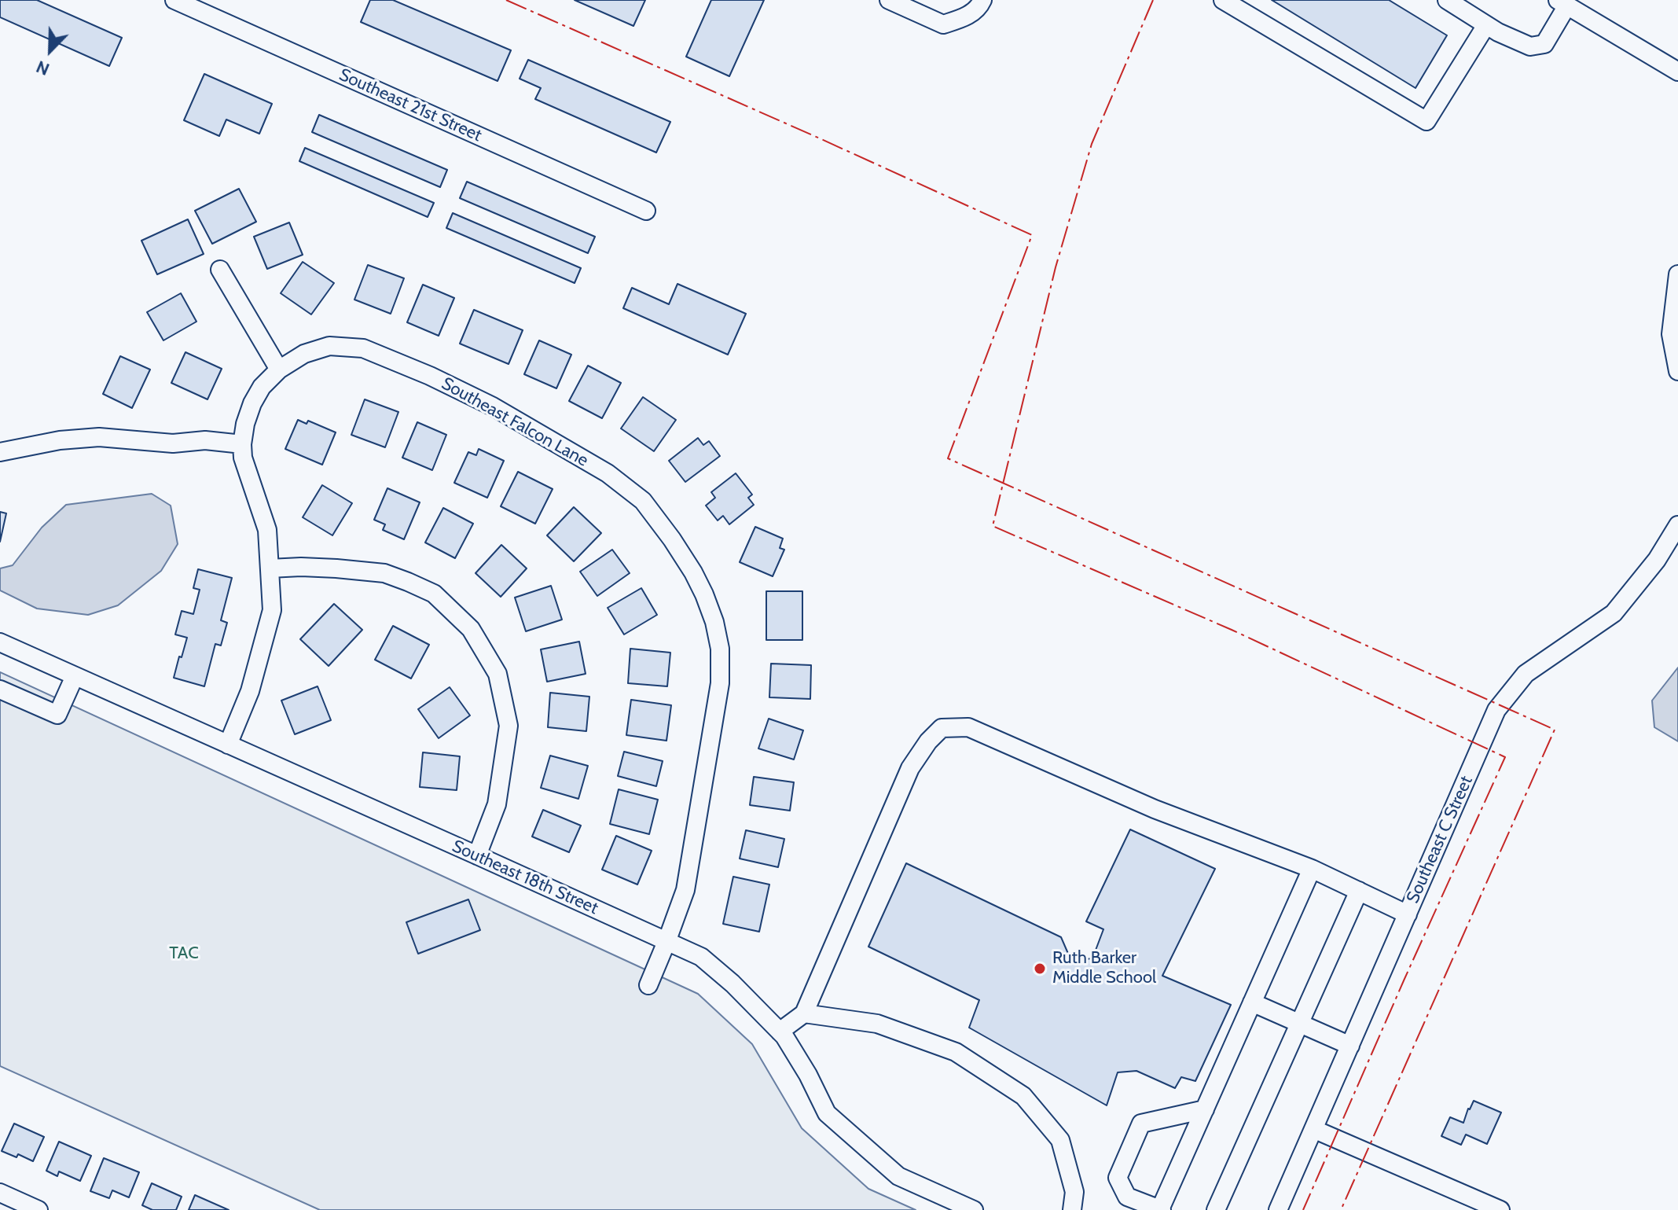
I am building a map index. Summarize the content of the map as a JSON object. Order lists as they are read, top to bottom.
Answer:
{
  "streets": {
    "street": [
      "Southeast 21st Street",
      "Southeast Falcon Lane",
      "Southeast C Street",
      "Southeast 18th Street"
    ]
  },
  "crossings": [
    ["Southeast Falcon Lane", "Southeast 18th Street"]
  ],
  "parks": ["TAC"],
  "places": ["Ruth Barker Middle School"],
  "north": "bottom left"
}
